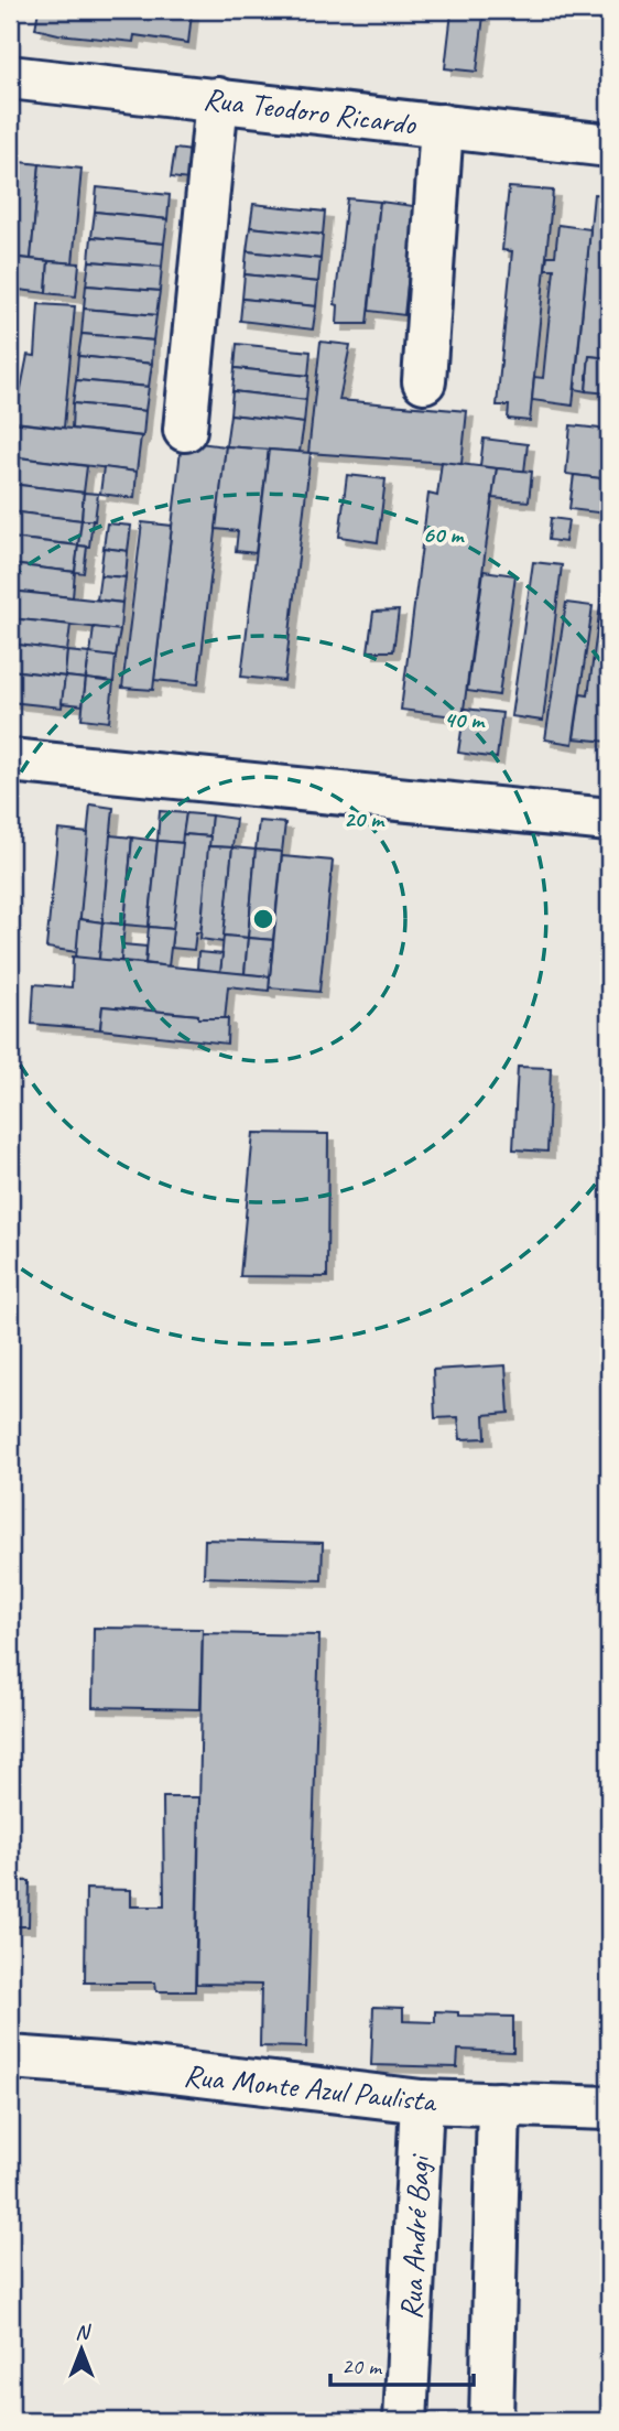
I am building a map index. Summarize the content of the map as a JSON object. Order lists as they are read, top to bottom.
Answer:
{
  "streets": {
    "street": ["Rua Teodoro Ricardo", "Rua Monte Azul Paulista", "Rua André Bagi"]
  },
  "crossings": [
    ["Rua Monte Azul Paulista", "Rua André Bagi"]
  ],
  "scale_bar": "20 m",
  "north": "top",
  "rings": ["60 m", "40 m", "20 m"]
}
